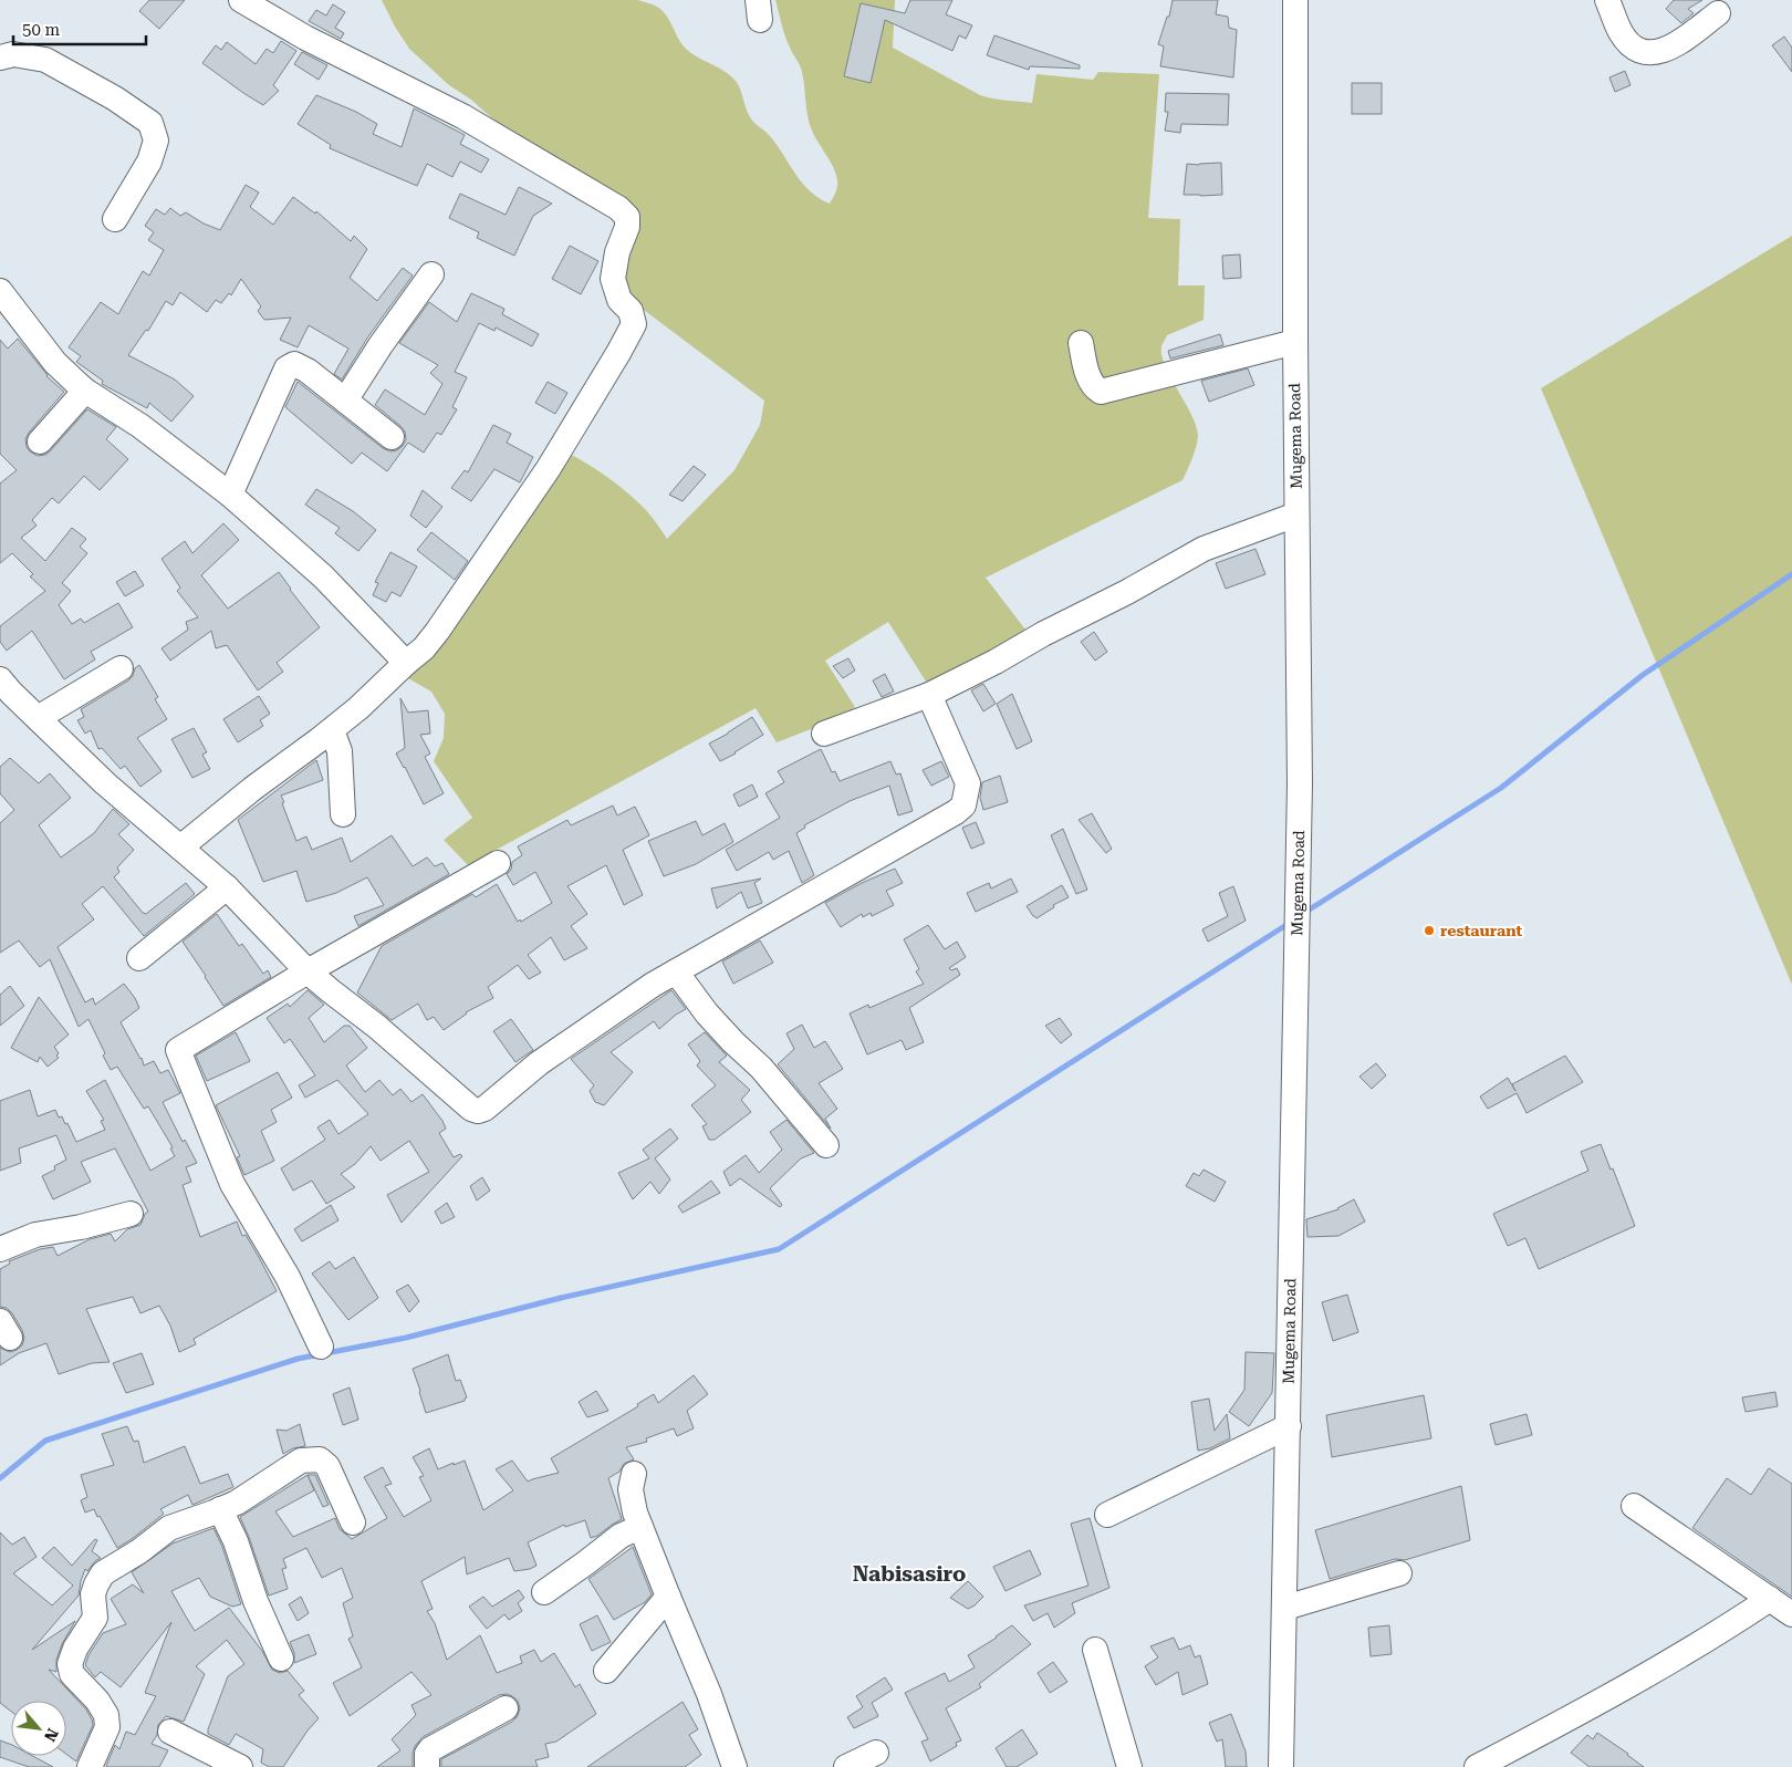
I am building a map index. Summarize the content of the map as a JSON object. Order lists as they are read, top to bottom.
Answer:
{
  "streets": {
    "street": ["Mugema Road"]
  },
  "districts": ["Nabisasiro"],
  "places": ["restaurant"],
  "scale_bar": "50 m",
  "north": "bottom right"
}
